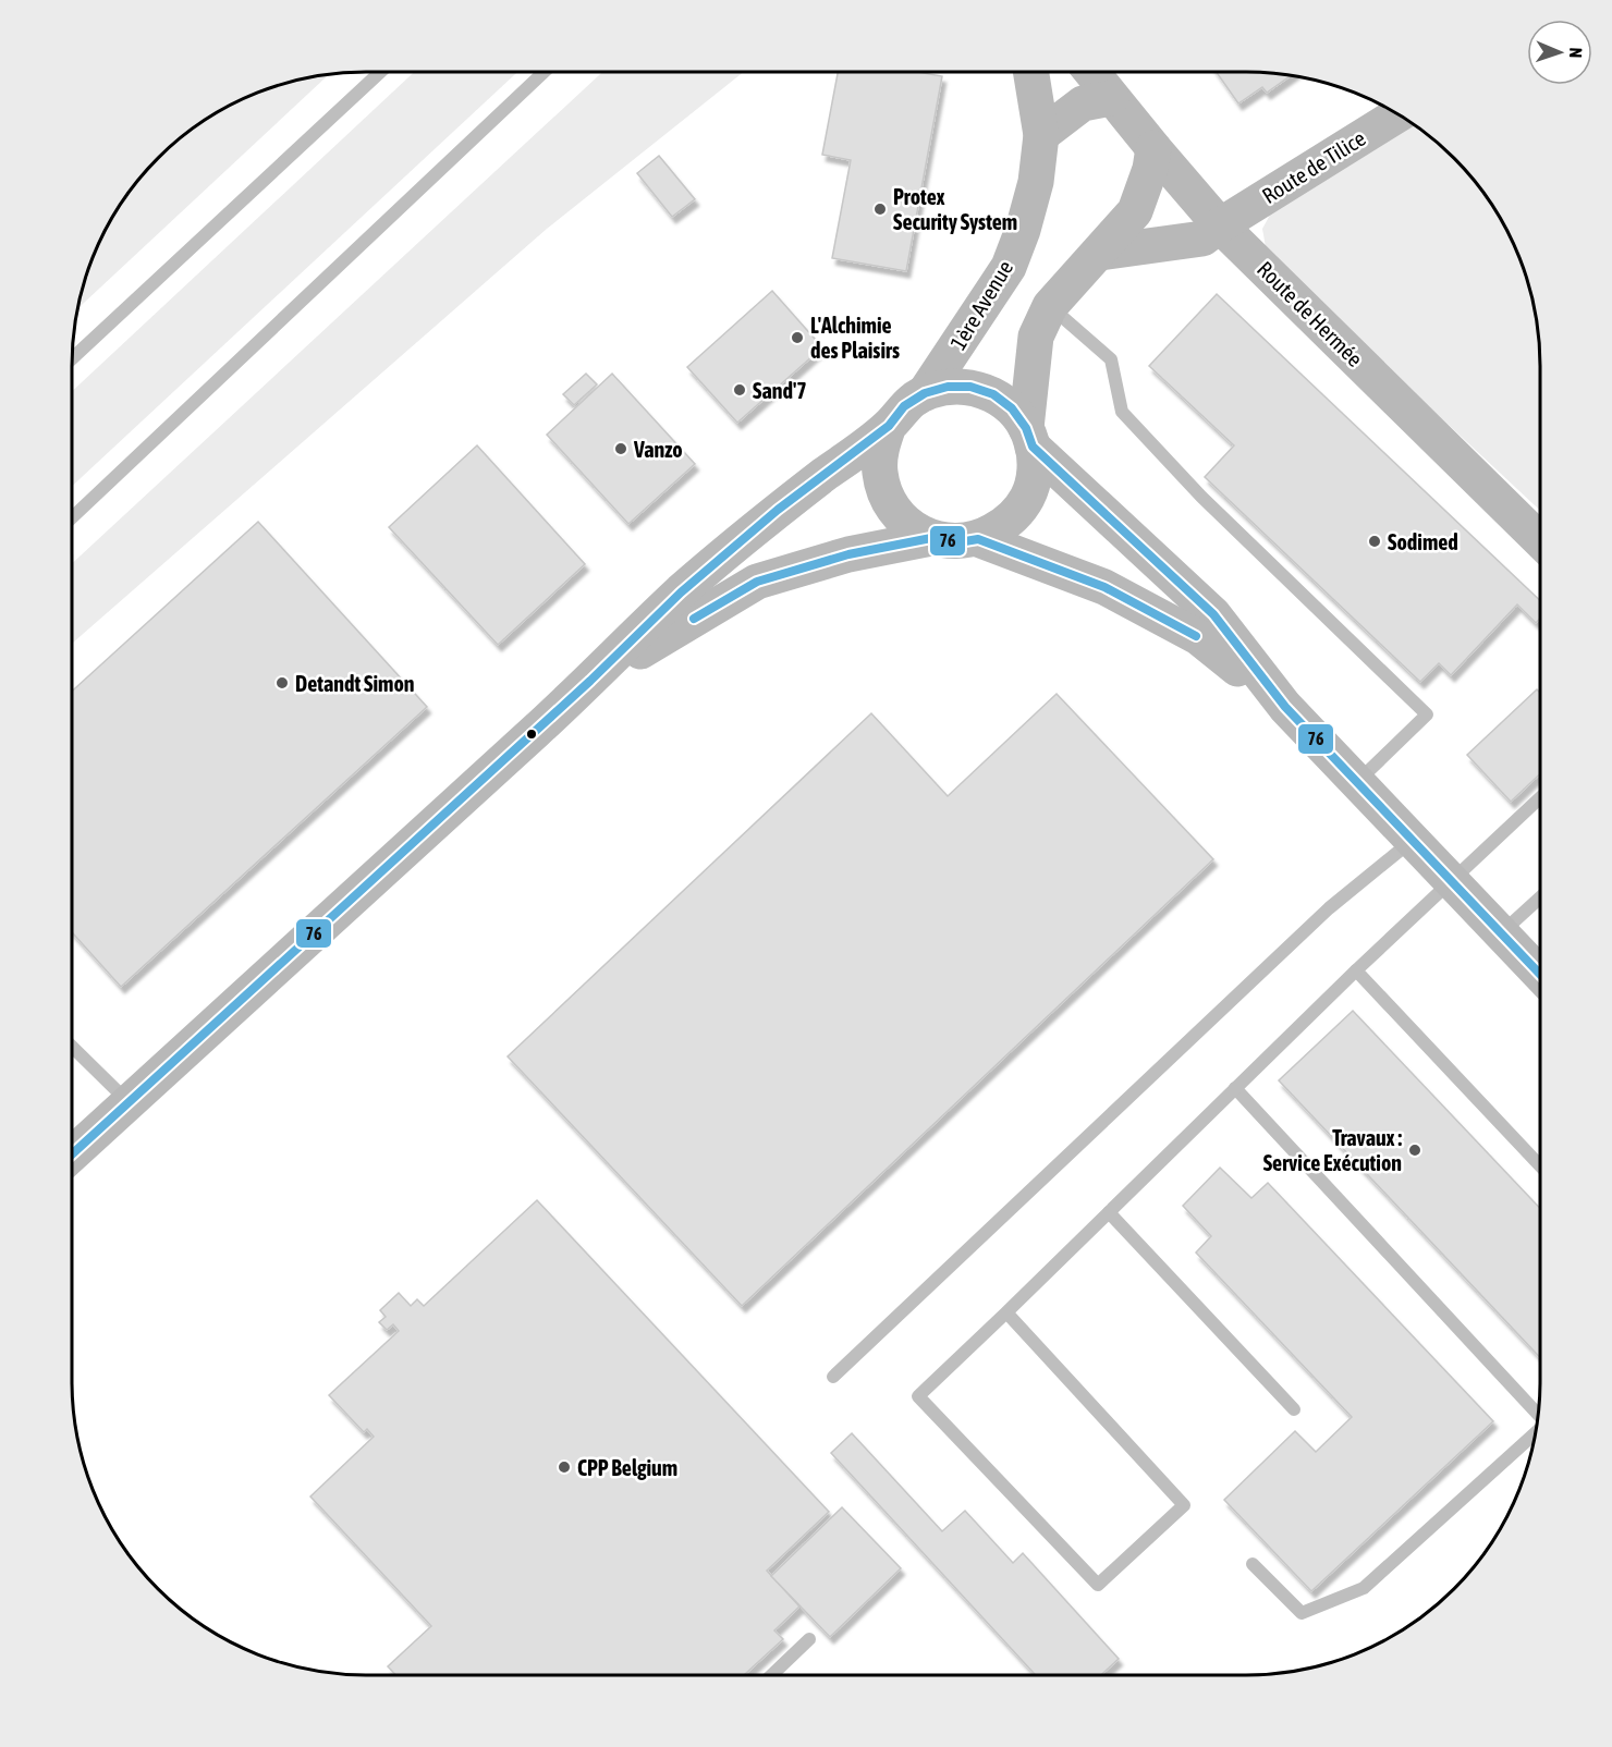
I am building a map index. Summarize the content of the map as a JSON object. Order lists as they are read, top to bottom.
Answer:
{
  "streets": {
    "street": ["Route de Tilice", "1ère Avenue", "Route de Hermée"]
  },
  "crossings": [
    ["Route de Tilice", "Route de Hermée"],
    ["1ère Avenue", "Route de Hermée"]
  ],
  "places": [
    "Protex Security System",
    "L'Alchimie des Plaisirs",
    "Sand'7",
    "Vanzo",
    "Sodimed",
    "Detandt Simon",
    "Travaux : Service Exécution",
    "CPP Belgium"
  ],
  "lines": ["transit line 76"],
  "north": "right"
}
